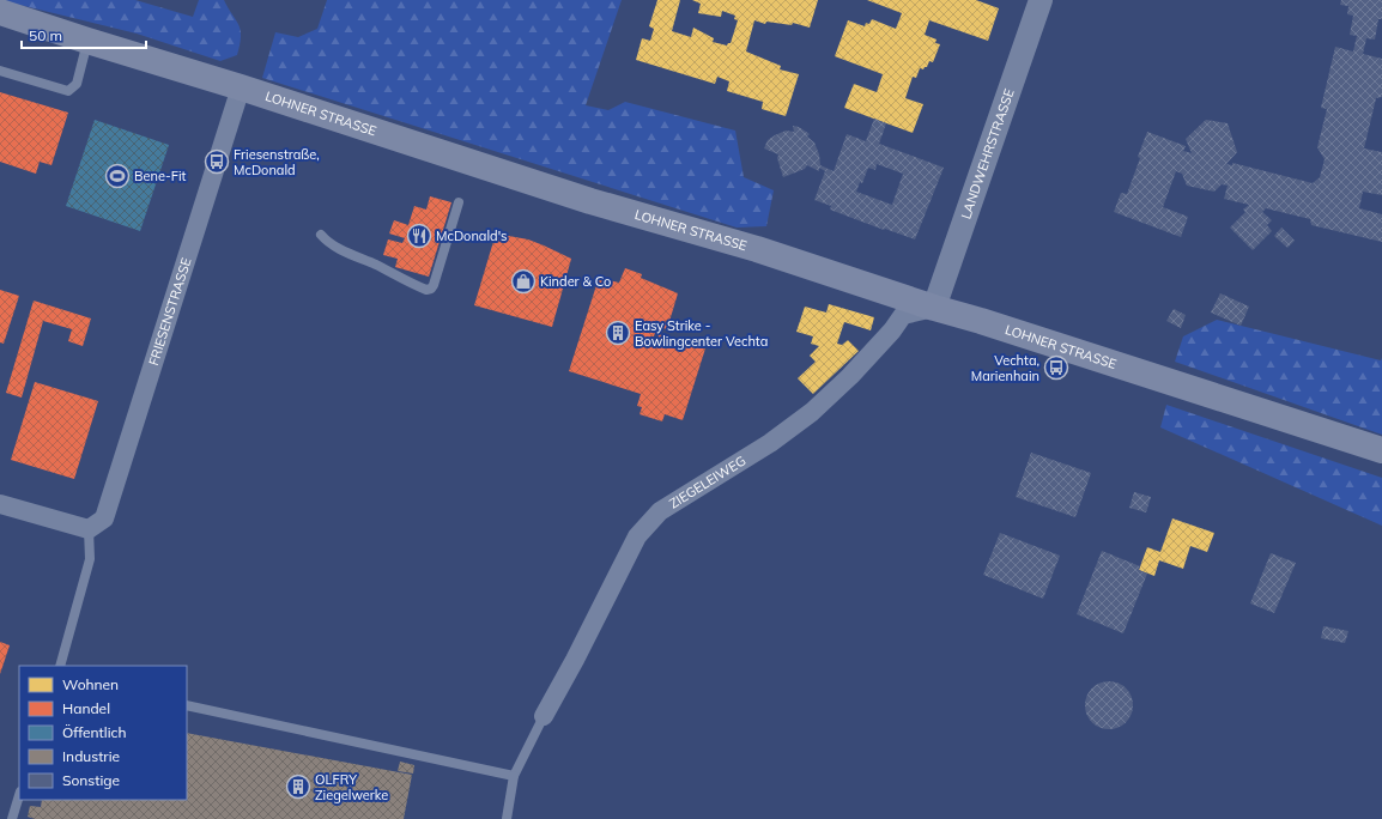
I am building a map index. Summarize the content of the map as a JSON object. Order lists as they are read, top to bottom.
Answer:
{
  "streets": {
    "main road": ["LOHNER STRASSE"],
    "street": ["LANDWEHRSTRASSE", "FRIESENSTRASSE", "ZIEGELEIWEG"]
  },
  "crossings": [
    ["LOHNER STRASSE", "LANDWEHRSTRASSE"],
    ["LOHNER STRASSE", "FRIESENSTRASSE"],
    ["LOHNER STRASSE", "ZIEGELEIWEG"],
    ["LANDWEHRSTRASSE", "ZIEGELEIWEG"]
  ],
  "places": {
    "bus stop": ["Friesenstraße, McDonald", "Vechta, Marienhain"],
    "sports": ["Bene-Fit"],
    "restaurant": ["McDonald's"],
    "shop": ["Kinder & Co"],
    "building": ["Easy Strike - Bowlingcenter Vechta", "OLFRY Ziegelwerke"]
  },
  "legend": [
    "Wohnen",
    "Handel",
    "Öffentlich",
    "Industrie",
    "Sonstige"
  ],
  "scale_bar": "50 m"
}
